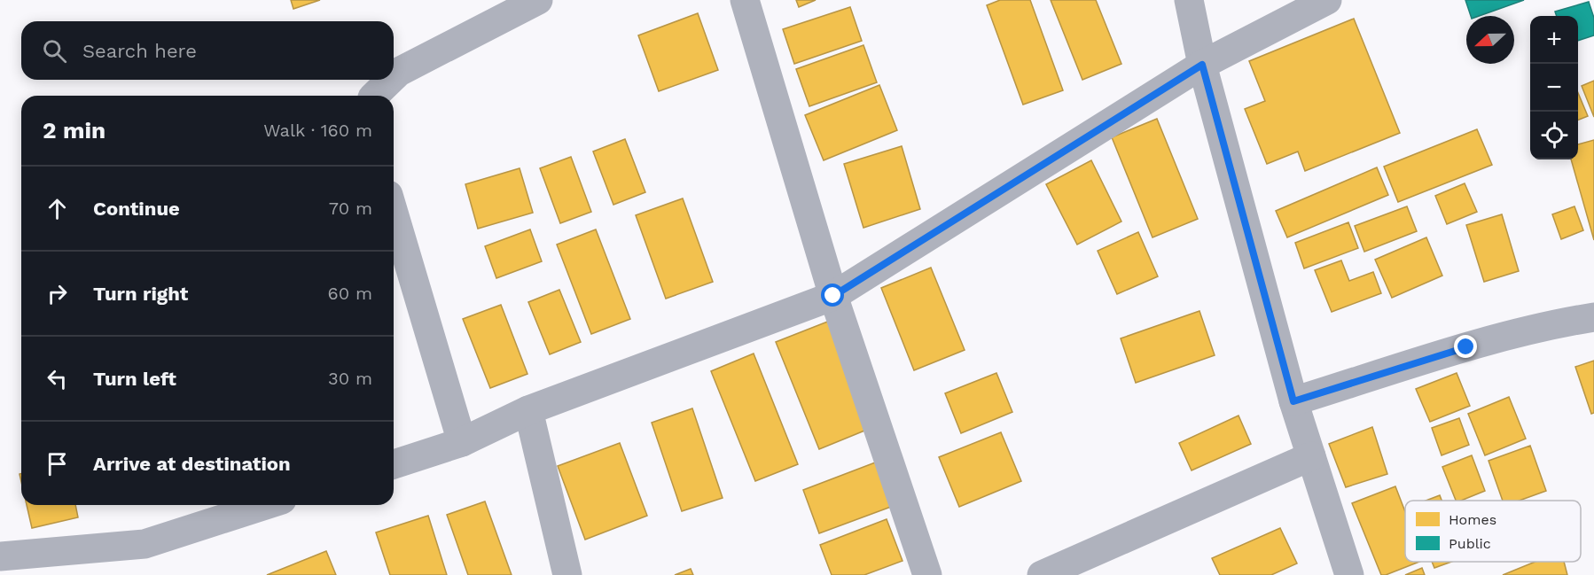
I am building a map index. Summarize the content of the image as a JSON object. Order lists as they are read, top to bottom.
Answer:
{
  "legend": ["Homes", "Public"],
  "north": "left",
  "page": {
    "map_buttons": ["+", "−"],
    "search": "Search here",
    "heading": ["2 min", "Walk · 160 m"],
    "list": [
      ["Continue", "70 m"],
      ["Turn right", "60 m"],
      ["Turn left", "30 m"],
      "Arrive at destination"
    ]
  }
}
